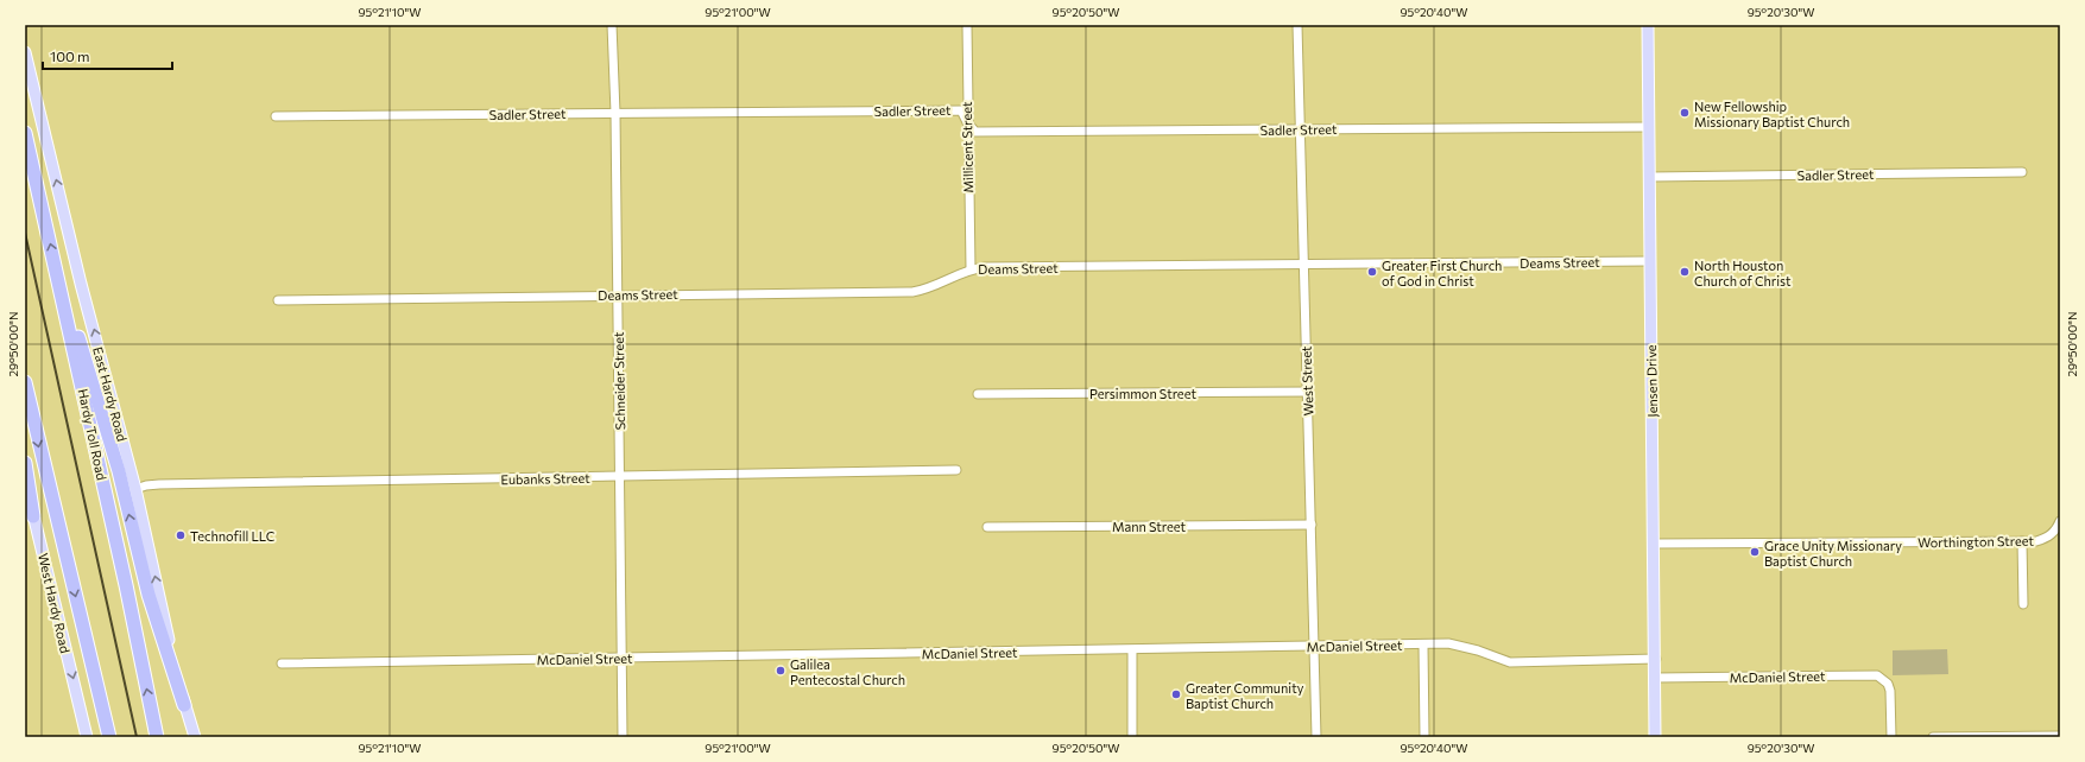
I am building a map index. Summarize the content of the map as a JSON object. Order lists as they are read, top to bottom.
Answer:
{
  "streets": {
    "highway": ["Hardy Toll Road"],
    "main road": ["Jensen Drive", "East Hardy Road", "West Hardy Road"],
    "street": [
      "Sadler Street",
      "Millicent Street",
      "Deams Street",
      "Schneider Street",
      "West Street",
      "Persimmon Street",
      "Eubanks Street",
      "Mann Street",
      "Worthington Street",
      "McDaniel Street"
    ]
  },
  "crossings": [
    ["Sadler Street", "Millicent Street"],
    ["Sadler Street", "Schneider Street"],
    ["Sadler Street", "West Street"],
    ["Sadler Street", "Jensen Drive"],
    ["Millicent Street", "Deams Street"],
    ["Deams Street", "Schneider Street"],
    ["Deams Street", "West Street"],
    ["Deams Street", "Jensen Drive"],
    ["Schneider Street", "Eubanks Street"],
    ["Schneider Street", "McDaniel Street"],
    ["West Street", "Persimmon Street"],
    ["West Street", "Mann Street"],
    ["West Street", "McDaniel Street"],
    ["Jensen Drive", "Worthington Street"],
    ["Jensen Drive", "McDaniel Street"],
    ["East Hardy Road", "Eubanks Street"]
  ],
  "one_way": ["East Hardy Road", "West Hardy Road"],
  "places": [
    "New Fellowship Missionary Baptist Church",
    "Greater First Church of God in Christ",
    "North Houston Church of Christ",
    "Technofill LLC",
    "Grace Unity Missionary Baptist Church",
    "Galilea Pentecostal Church",
    "Greater Community Baptist Church"
  ],
  "scale_bar": "100 m",
  "coordinates": [
    "95°21'10\"W",
    "95°21'00\"W",
    "95°20'50\"W",
    "95°20'40\"W",
    "95°20'30\"W",
    "29°50'00\"N"
  ]
}
